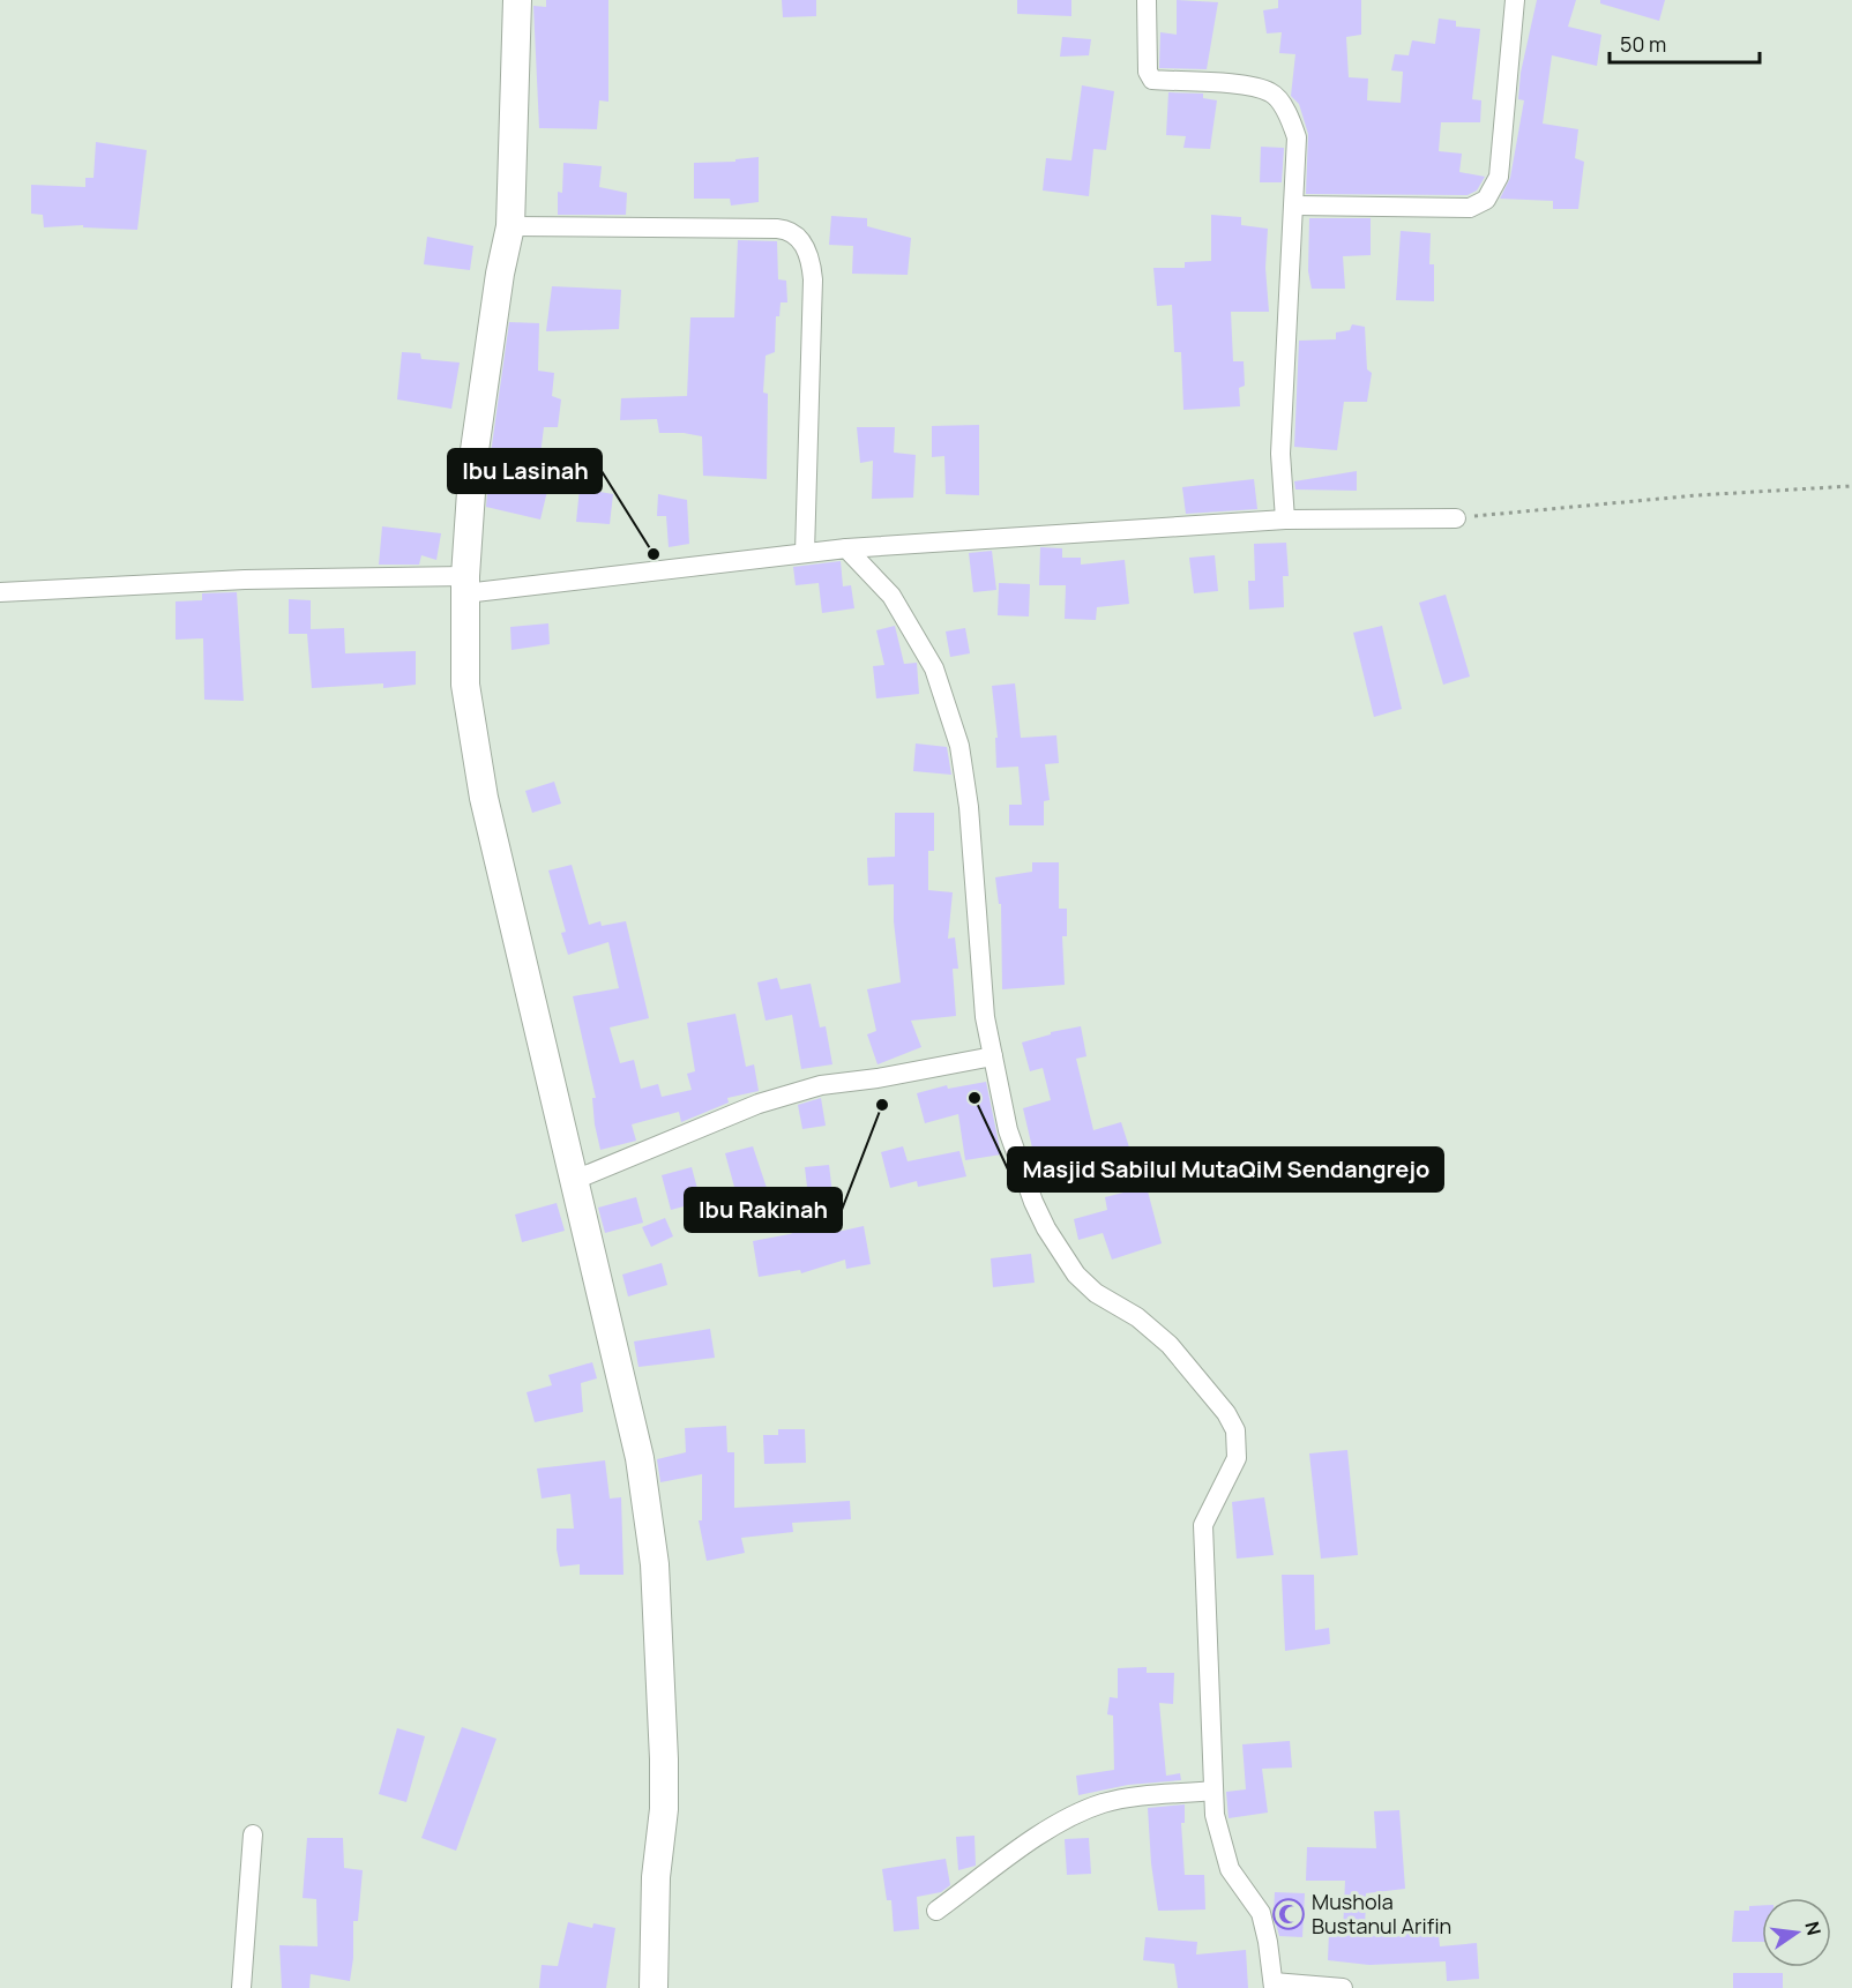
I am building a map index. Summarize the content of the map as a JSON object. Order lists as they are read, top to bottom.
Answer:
{
  "places": {
    "other": ["Ibu Lasinah", "Masjid Sabilul MutaQiM Sendangrejo", "Ibu Rakinah"],
    "mosque": ["Mushola Bustanul Arifin"]
  },
  "scale_bar": "50 m",
  "north": "right"
}
